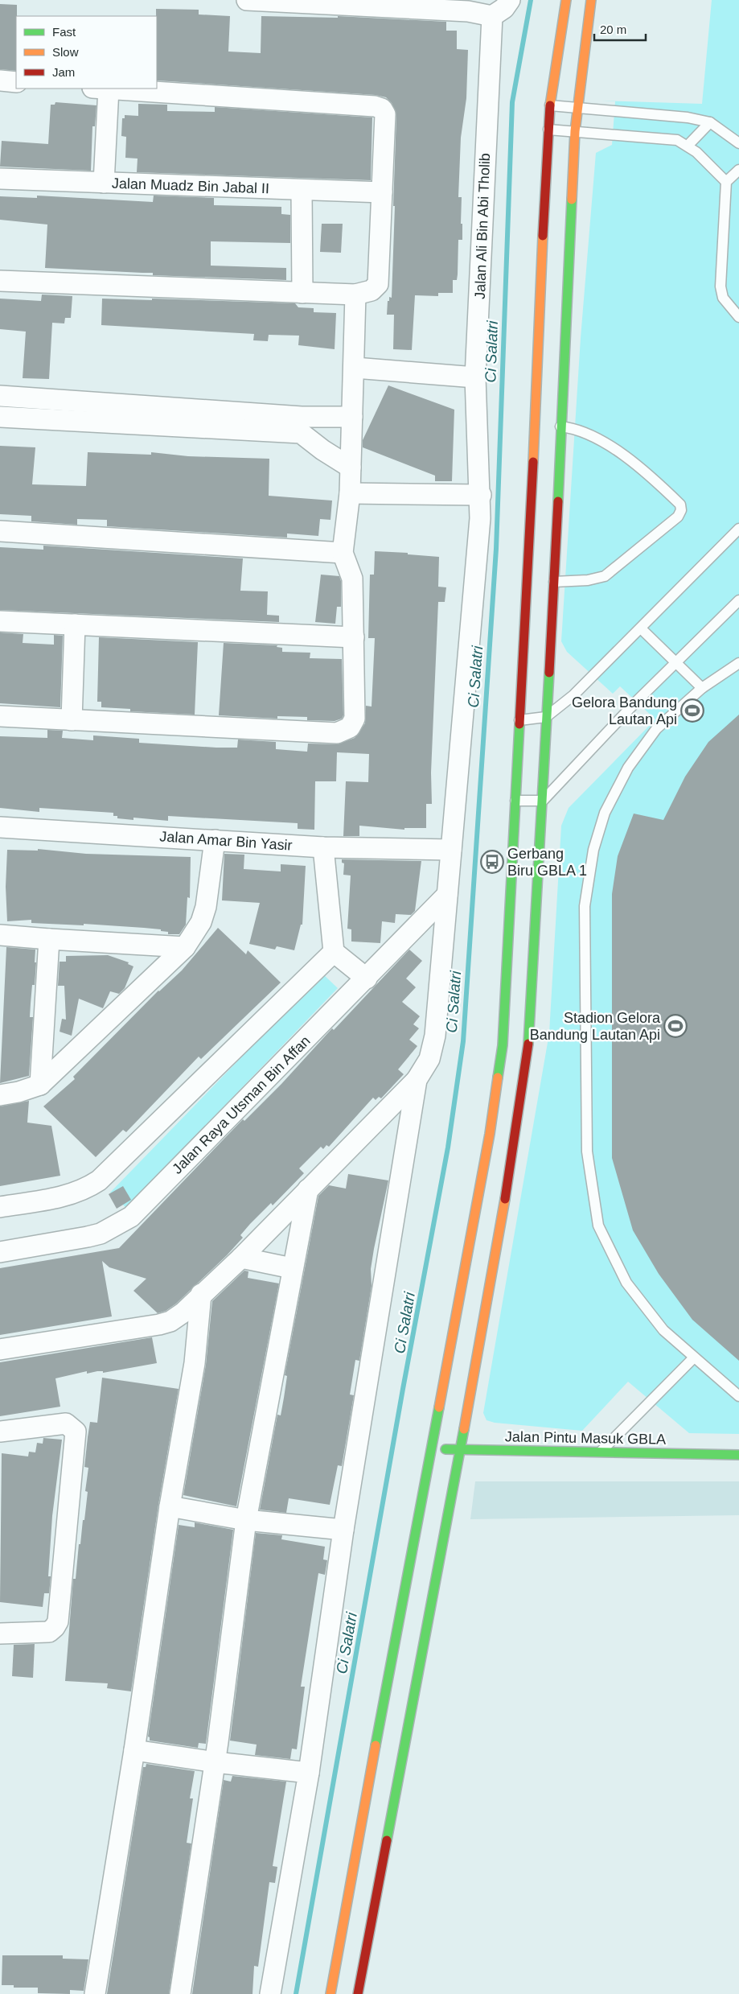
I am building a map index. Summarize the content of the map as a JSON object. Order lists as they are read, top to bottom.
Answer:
{
  "streets": {
    "street": [
      "Jalan Muadz Bin Jabal II",
      "Jalan Ali Bin Abi Tholib",
      "Jalan Amar Bin Yasir",
      "Jalan Raya Utsman Bin Affan",
      "Jalan Pintu Masuk GBLA"
    ]
  },
  "crossings": [
    ["Jalan Ali Bin Abi Tholib", "Jalan Amar Bin Yasir"],
    ["Jalan Ali Bin Abi Tholib", "Jalan Raya Utsman Bin Affan"]
  ],
  "water": ["Ci Salatri"],
  "places": {
    "sports": ["Gelora Bandung Lautan Api", "Stadion Gelora Bandung Lautan Api"],
    "bus stop": ["Gerbang Biru GBLA 1"]
  },
  "legend": ["Fast", "Slow", "Jam"],
  "scale_bar": "20 m"
}
